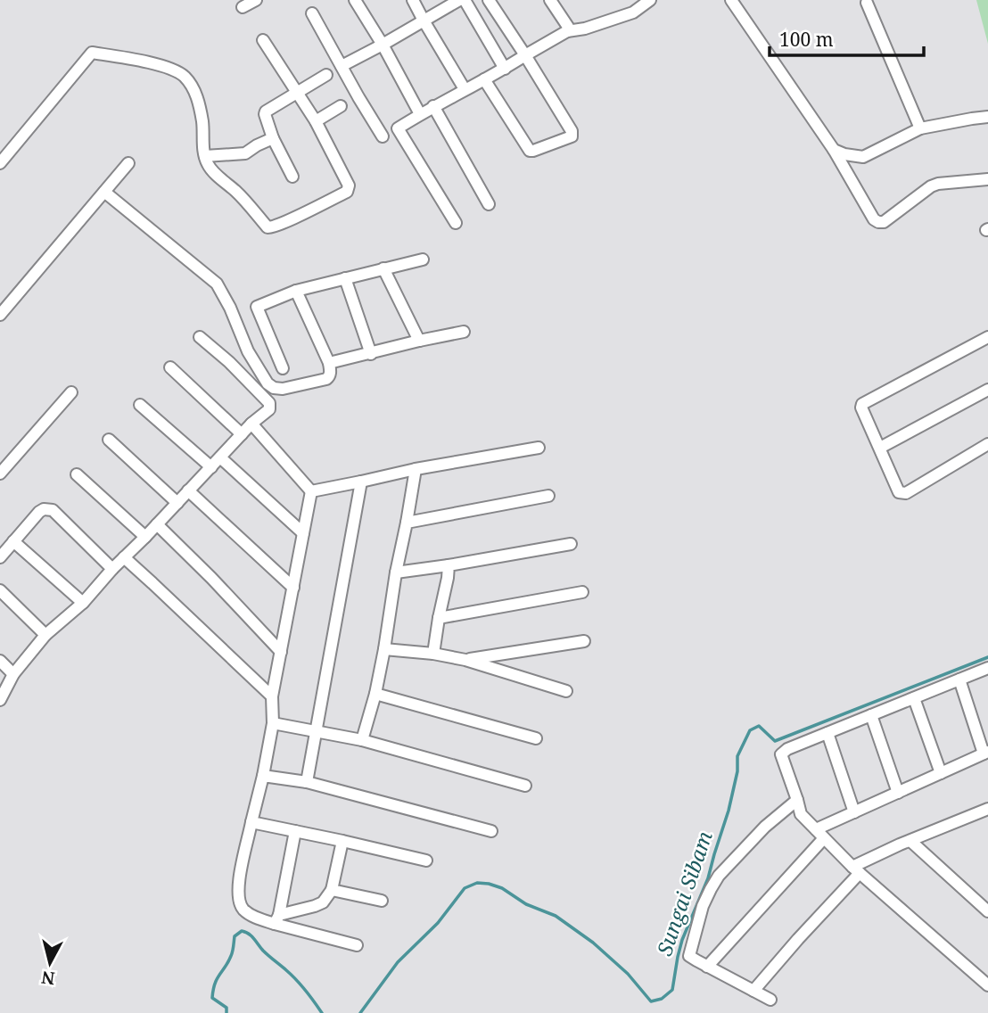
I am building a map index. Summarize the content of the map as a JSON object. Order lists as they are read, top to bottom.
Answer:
{
  "water": ["Sungai Sibam"],
  "scale_bar": "100 m",
  "north": "bottom"
}
